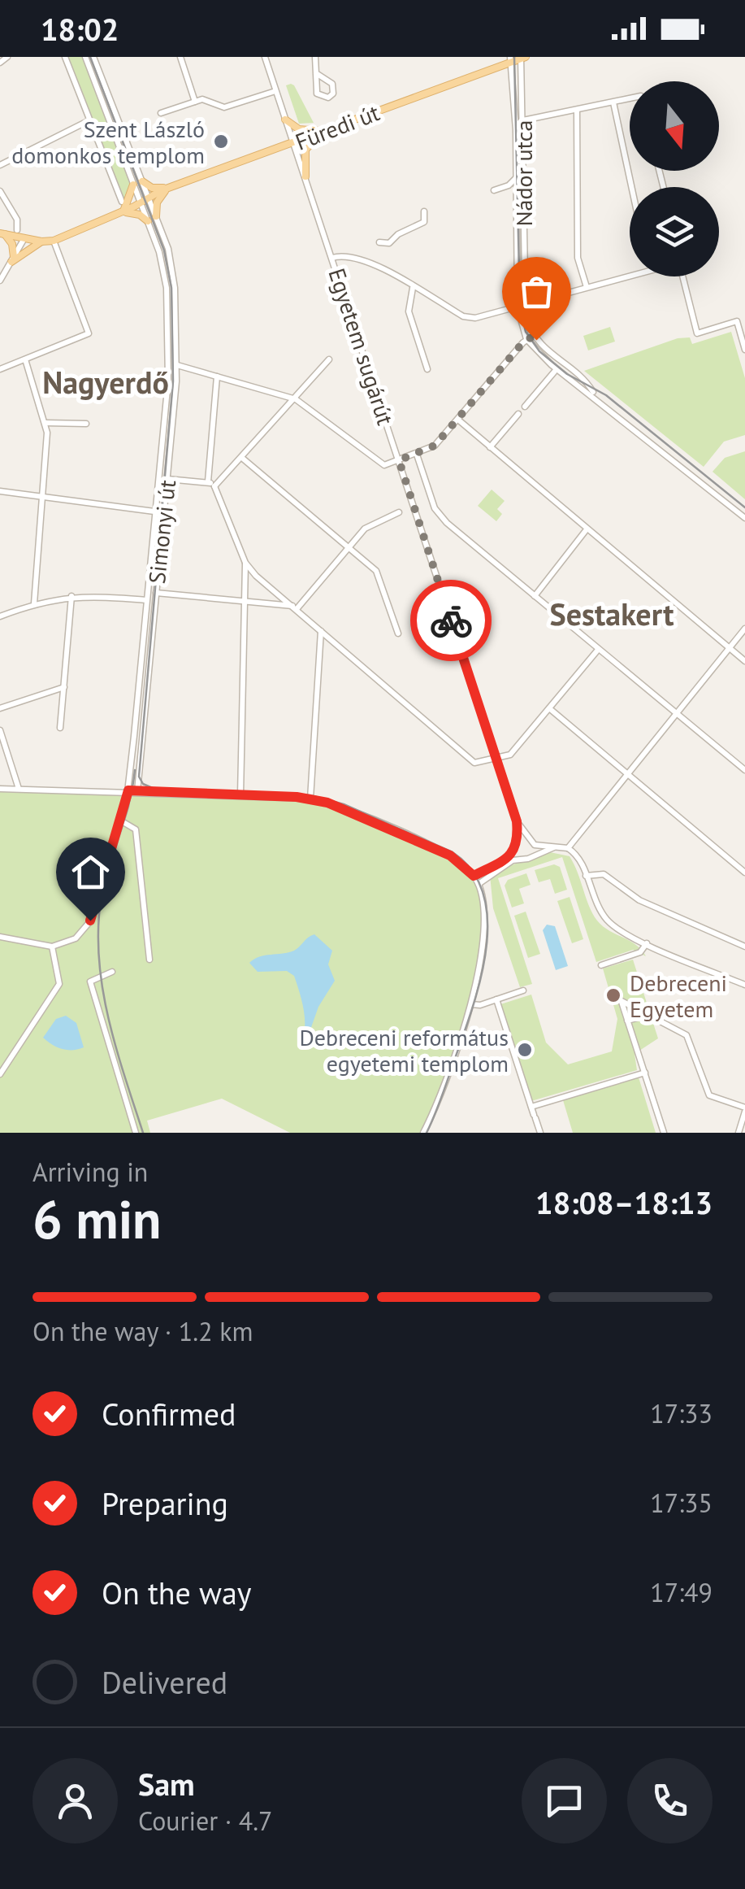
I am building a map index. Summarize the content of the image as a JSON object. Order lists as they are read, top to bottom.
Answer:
{
  "streets": {
    "main road": ["Füredi út"],
    "street": ["Nádor utca", "Egyetem sugárút", "Simonyi út"]
  },
  "crossings": [
    ["Füredi út", "Nádor utca"],
    ["Füredi út", "Egyetem sugárút"],
    ["Füredi út", "Simonyi út"]
  ],
  "districts": ["Nagyerdő", "Sestakert"],
  "places": ["Szent László domonkos templom", "Debreceni Egyetem", "Debreceni református egyetemi templom"],
  "north": "bottom",
  "page": {
    "status": "18:02",
    "heading": ["6 min", "Arriving in", "18:08–18:13"],
    "panel": ["Sam", "Courier · 4.7"],
    "bar": "On the way · 1.2 km",
    "list": [
      ["Confirmed", "17:33"],
      ["Preparing", "17:35"],
      ["On the way", "17:49"],
      "Delivered"
    ]
  }
}
